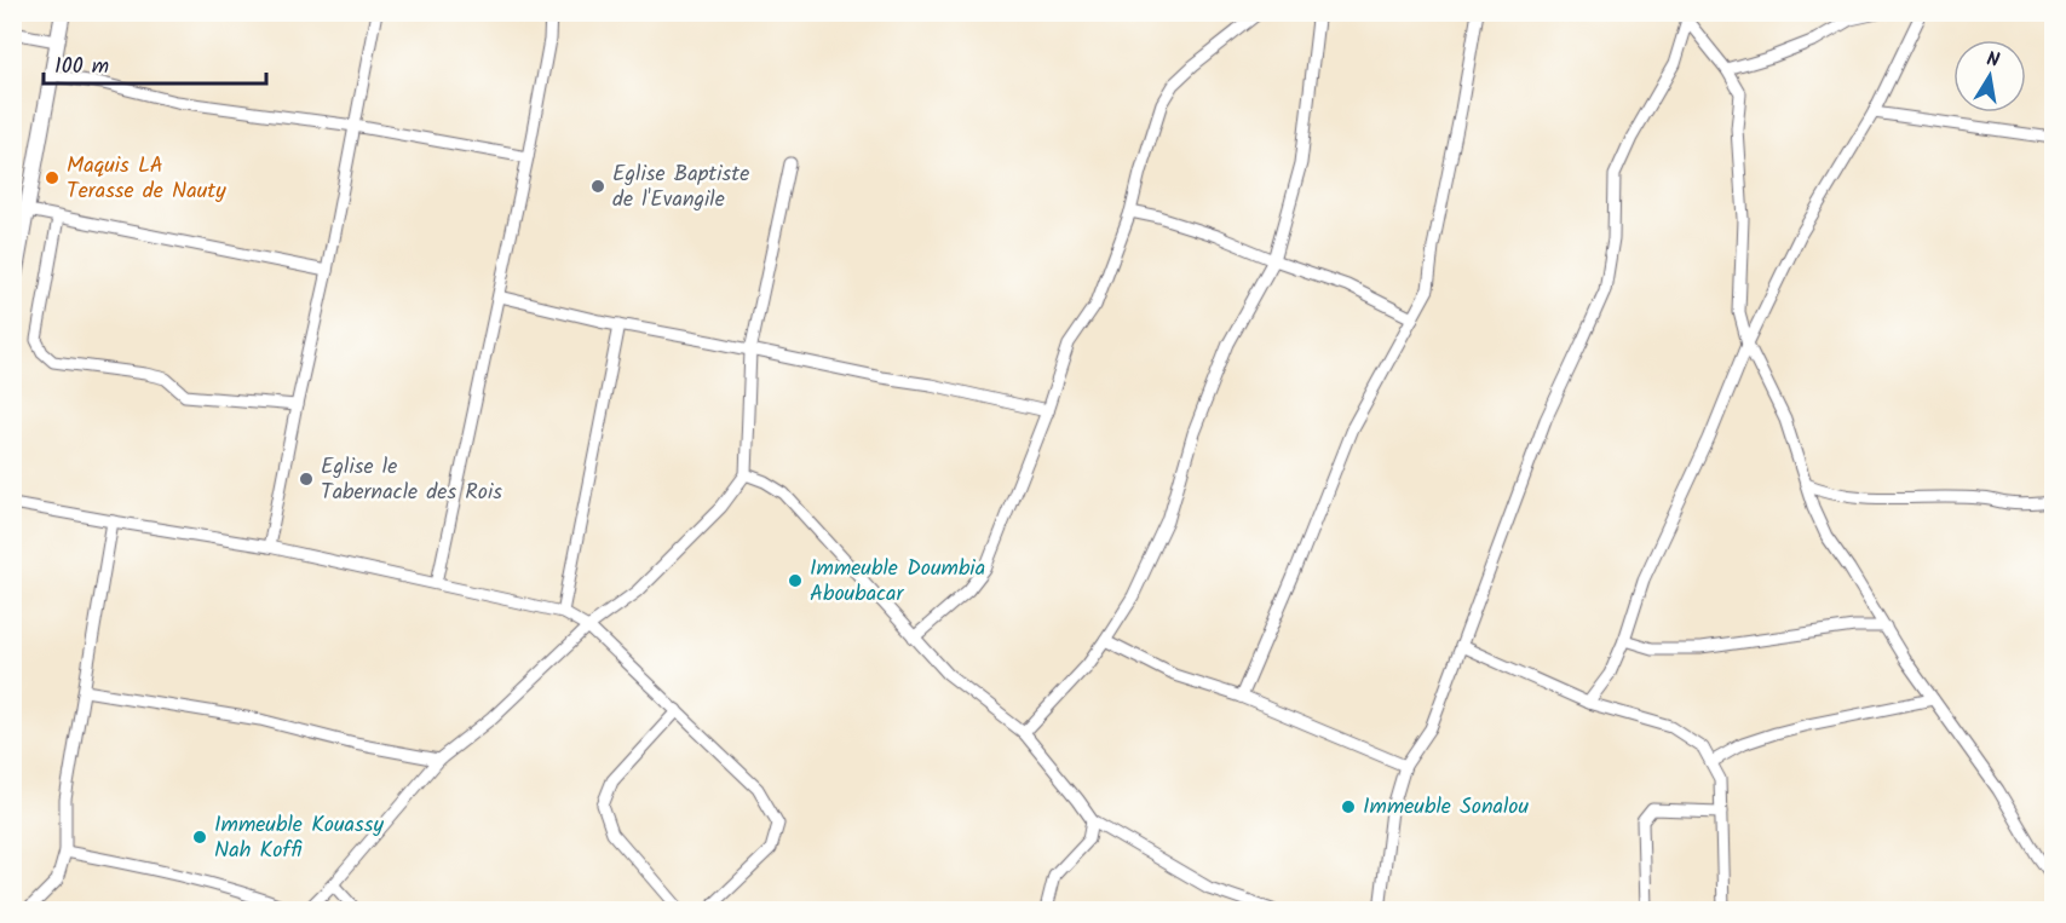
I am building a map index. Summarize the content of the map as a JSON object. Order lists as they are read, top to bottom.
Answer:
{
  "places": [
    "Maquis LA Terasse de Nauty",
    "Eglise Baptiste de l'Evangile",
    "Eglise le Tabernacle des Rois",
    "Immeuble Doumbia Aboubacar",
    "Immeuble Sonalou",
    "Immeuble Kouassy Nah Koffi"
  ],
  "scale_bar": "100 m",
  "north": "top"
}
